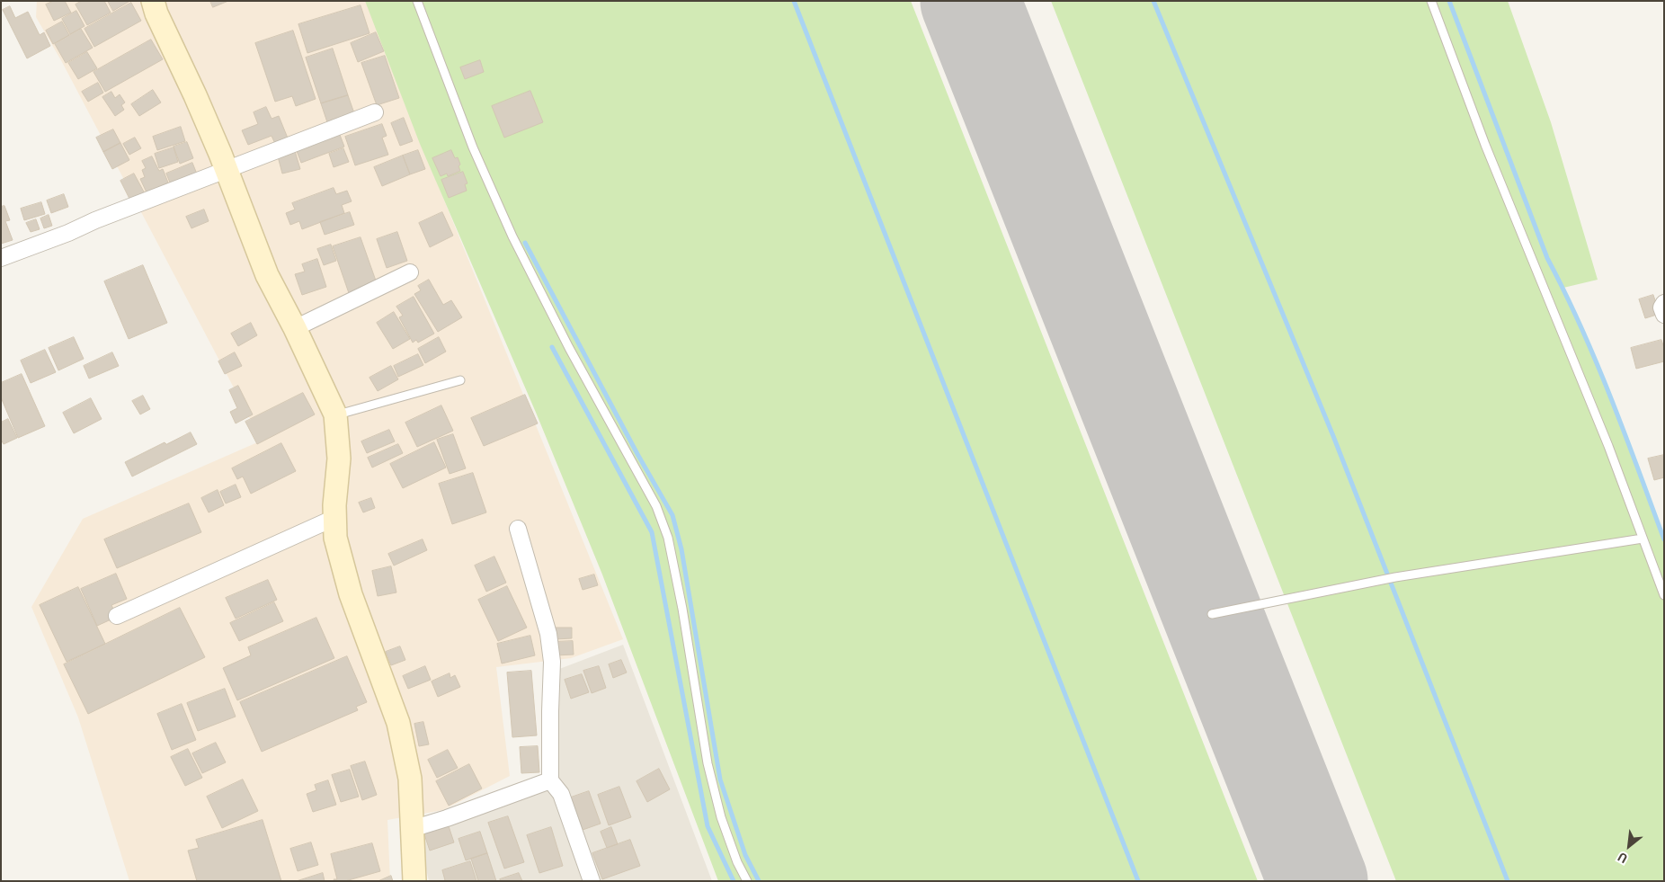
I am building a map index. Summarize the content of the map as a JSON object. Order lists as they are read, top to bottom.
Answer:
{
  "north": "bottom left"
}
